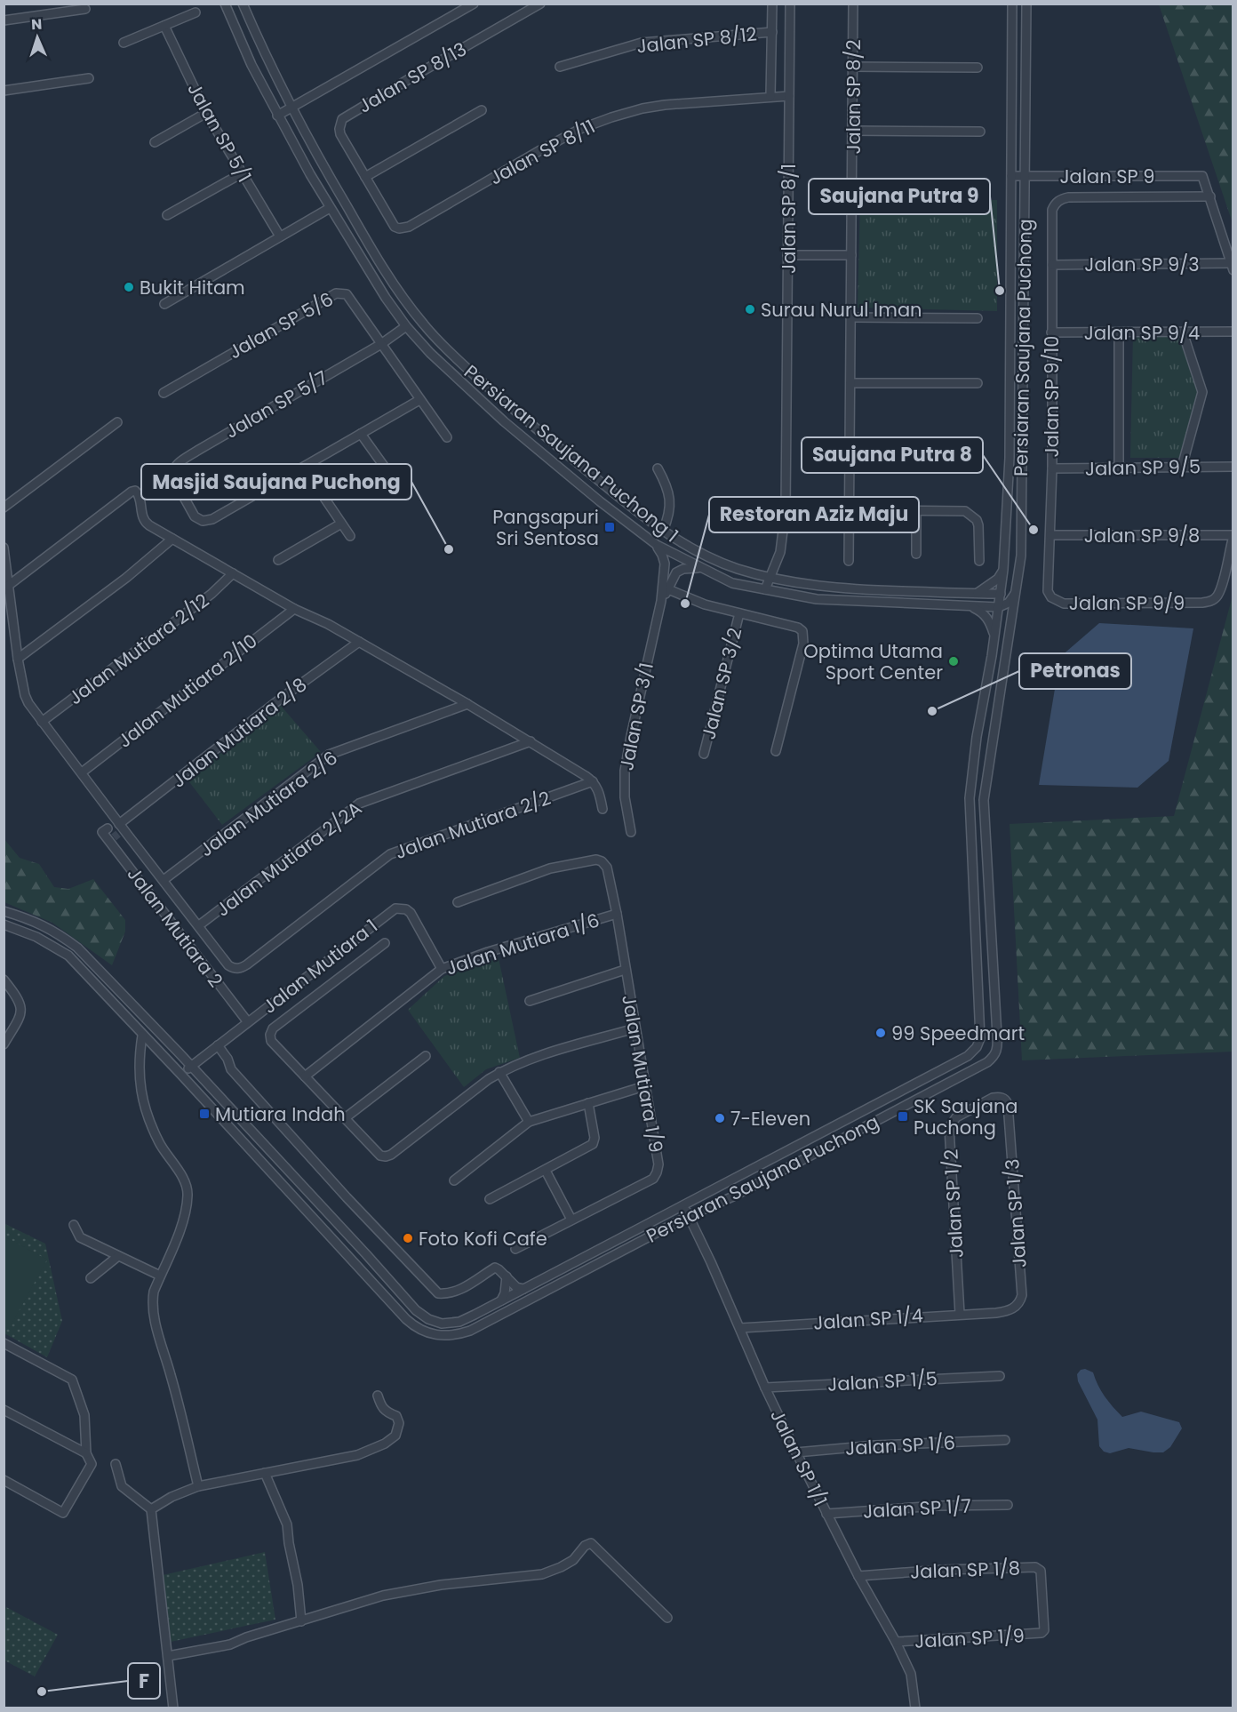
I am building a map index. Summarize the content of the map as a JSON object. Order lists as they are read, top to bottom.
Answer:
{
  "streets": {
    "street": [
      "Jalan SP 8/12",
      "Jalan SP 8/13",
      "Jalan SP 8/2",
      "Jalan SP 5/1",
      "Jalan SP 8/11",
      "Jalan SP 9",
      "Jalan SP 8/1",
      "Jalan SP 9/3",
      "Jalan SP 5/6",
      "Jalan SP 9/4",
      "Persiaran Saujana Puchong",
      "Jalan SP 9/10",
      "Jalan SP 5/7",
      "Persiaran Saujana Puchong 1",
      "Jalan SP 9/5",
      "Jalan SP 9/8",
      "Jalan SP 9/9",
      "Jalan Mutiara 2/12",
      "Jalan SP 3/2",
      "Jalan Mutiara 2/10",
      "Jalan SP 3/1",
      "Jalan Mutiara 2/8",
      "Jalan Mutiara 2/6",
      "Jalan Mutiara 2/2",
      "Jalan Mutiara 2/2A",
      "Jalan Mutiara 2",
      "Jalan Mutiara 1/6",
      "Jalan Mutiara 1",
      "Jalan Mutiara 1/9",
      "Jalan SP 1/2",
      "Jalan SP 1/3",
      "Jalan SP 1/4",
      "Jalan SP 1/5",
      "Jalan SP 1/6",
      "Jalan SP 1/1",
      "Jalan SP 1/7",
      "Jalan SP 1/8",
      "Jalan SP 1/9"
    ]
  },
  "crossings": [
    ["Jalan SP 8/13", "Jalan SP 8/11"],
    ["Jalan SP 8/11", "Jalan SP 8/1"],
    ["Jalan SP 9", "Persiaran Saujana Puchong"],
    ["Jalan SP 9", "Jalan SP 9/10"],
    ["Jalan SP 8/1", "Persiaran Saujana Puchong 1"],
    ["Jalan SP 9/3", "Jalan SP 9/10"],
    ["Jalan SP 5/6", "Jalan SP 5/7"],
    ["Jalan SP 9/4", "Jalan SP 9/10"],
    ["Persiaran Saujana Puchong", "Persiaran Saujana Puchong 1"],
    ["Persiaran Saujana Puchong", "Jalan Mutiara 1"],
    ["Persiaran Saujana Puchong", "Jalan SP 1/1"],
    ["Jalan SP 9/10", "Jalan SP 9/5"],
    ["Jalan SP 9/10", "Jalan SP 9/8"],
    ["Jalan SP 9/10", "Jalan SP 9/9"],
    ["Jalan SP 5/7", "Persiaran Saujana Puchong 1"],
    ["Persiaran Saujana Puchong 1", "Jalan SP 3/1"],
    ["Jalan SP 9/8", "Jalan SP 9/9"],
    ["Jalan Mutiara 2/8", "Jalan Mutiara 2"],
    ["Jalan Mutiara 2/2", "Jalan Mutiara 2/2A"],
    ["Jalan Mutiara 2", "Jalan Mutiara 1"],
    ["Jalan Mutiara 1/6", "Jalan Mutiara 1"],
    ["Jalan Mutiara 1/6", "Jalan Mutiara 1/9"],
    ["Jalan SP 1/2", "Jalan SP 1/3"],
    ["Jalan SP 1/2", "Jalan SP 1/4"],
    ["Jalan SP 1/3", "Jalan SP 1/4"],
    ["Jalan SP 1/4", "Jalan SP 1/1"],
    ["Jalan SP 1/5", "Jalan SP 1/1"],
    ["Jalan SP 1/6", "Jalan SP 1/1"],
    ["Jalan SP 1/1", "Jalan SP 1/7"],
    ["Jalan SP 1/1", "Jalan SP 1/8"],
    ["Jalan SP 1/1", "Jalan SP 1/9"],
    ["Jalan SP 1/8", "Jalan SP 1/9"]
  ],
  "places": {
    "other": [
      "Bukit Hitam",
      "Saujana Putra 9",
      "Surau Nurul Iman",
      "Saujana Putra 8",
      "Masjid Saujana Puchong",
      "Restoran Aziz Maju",
      "Optima Utama Sport Center",
      "Petronas",
      "99 Speedmart",
      "7-Eleven",
      "Foto Kofi Cafe",
      "F"
    ],
    "transit": ["Pangsapuri Sri Sentosa", "Mutiara Indah", "SK Saujana Puchong"]
  },
  "north": "top"
}
